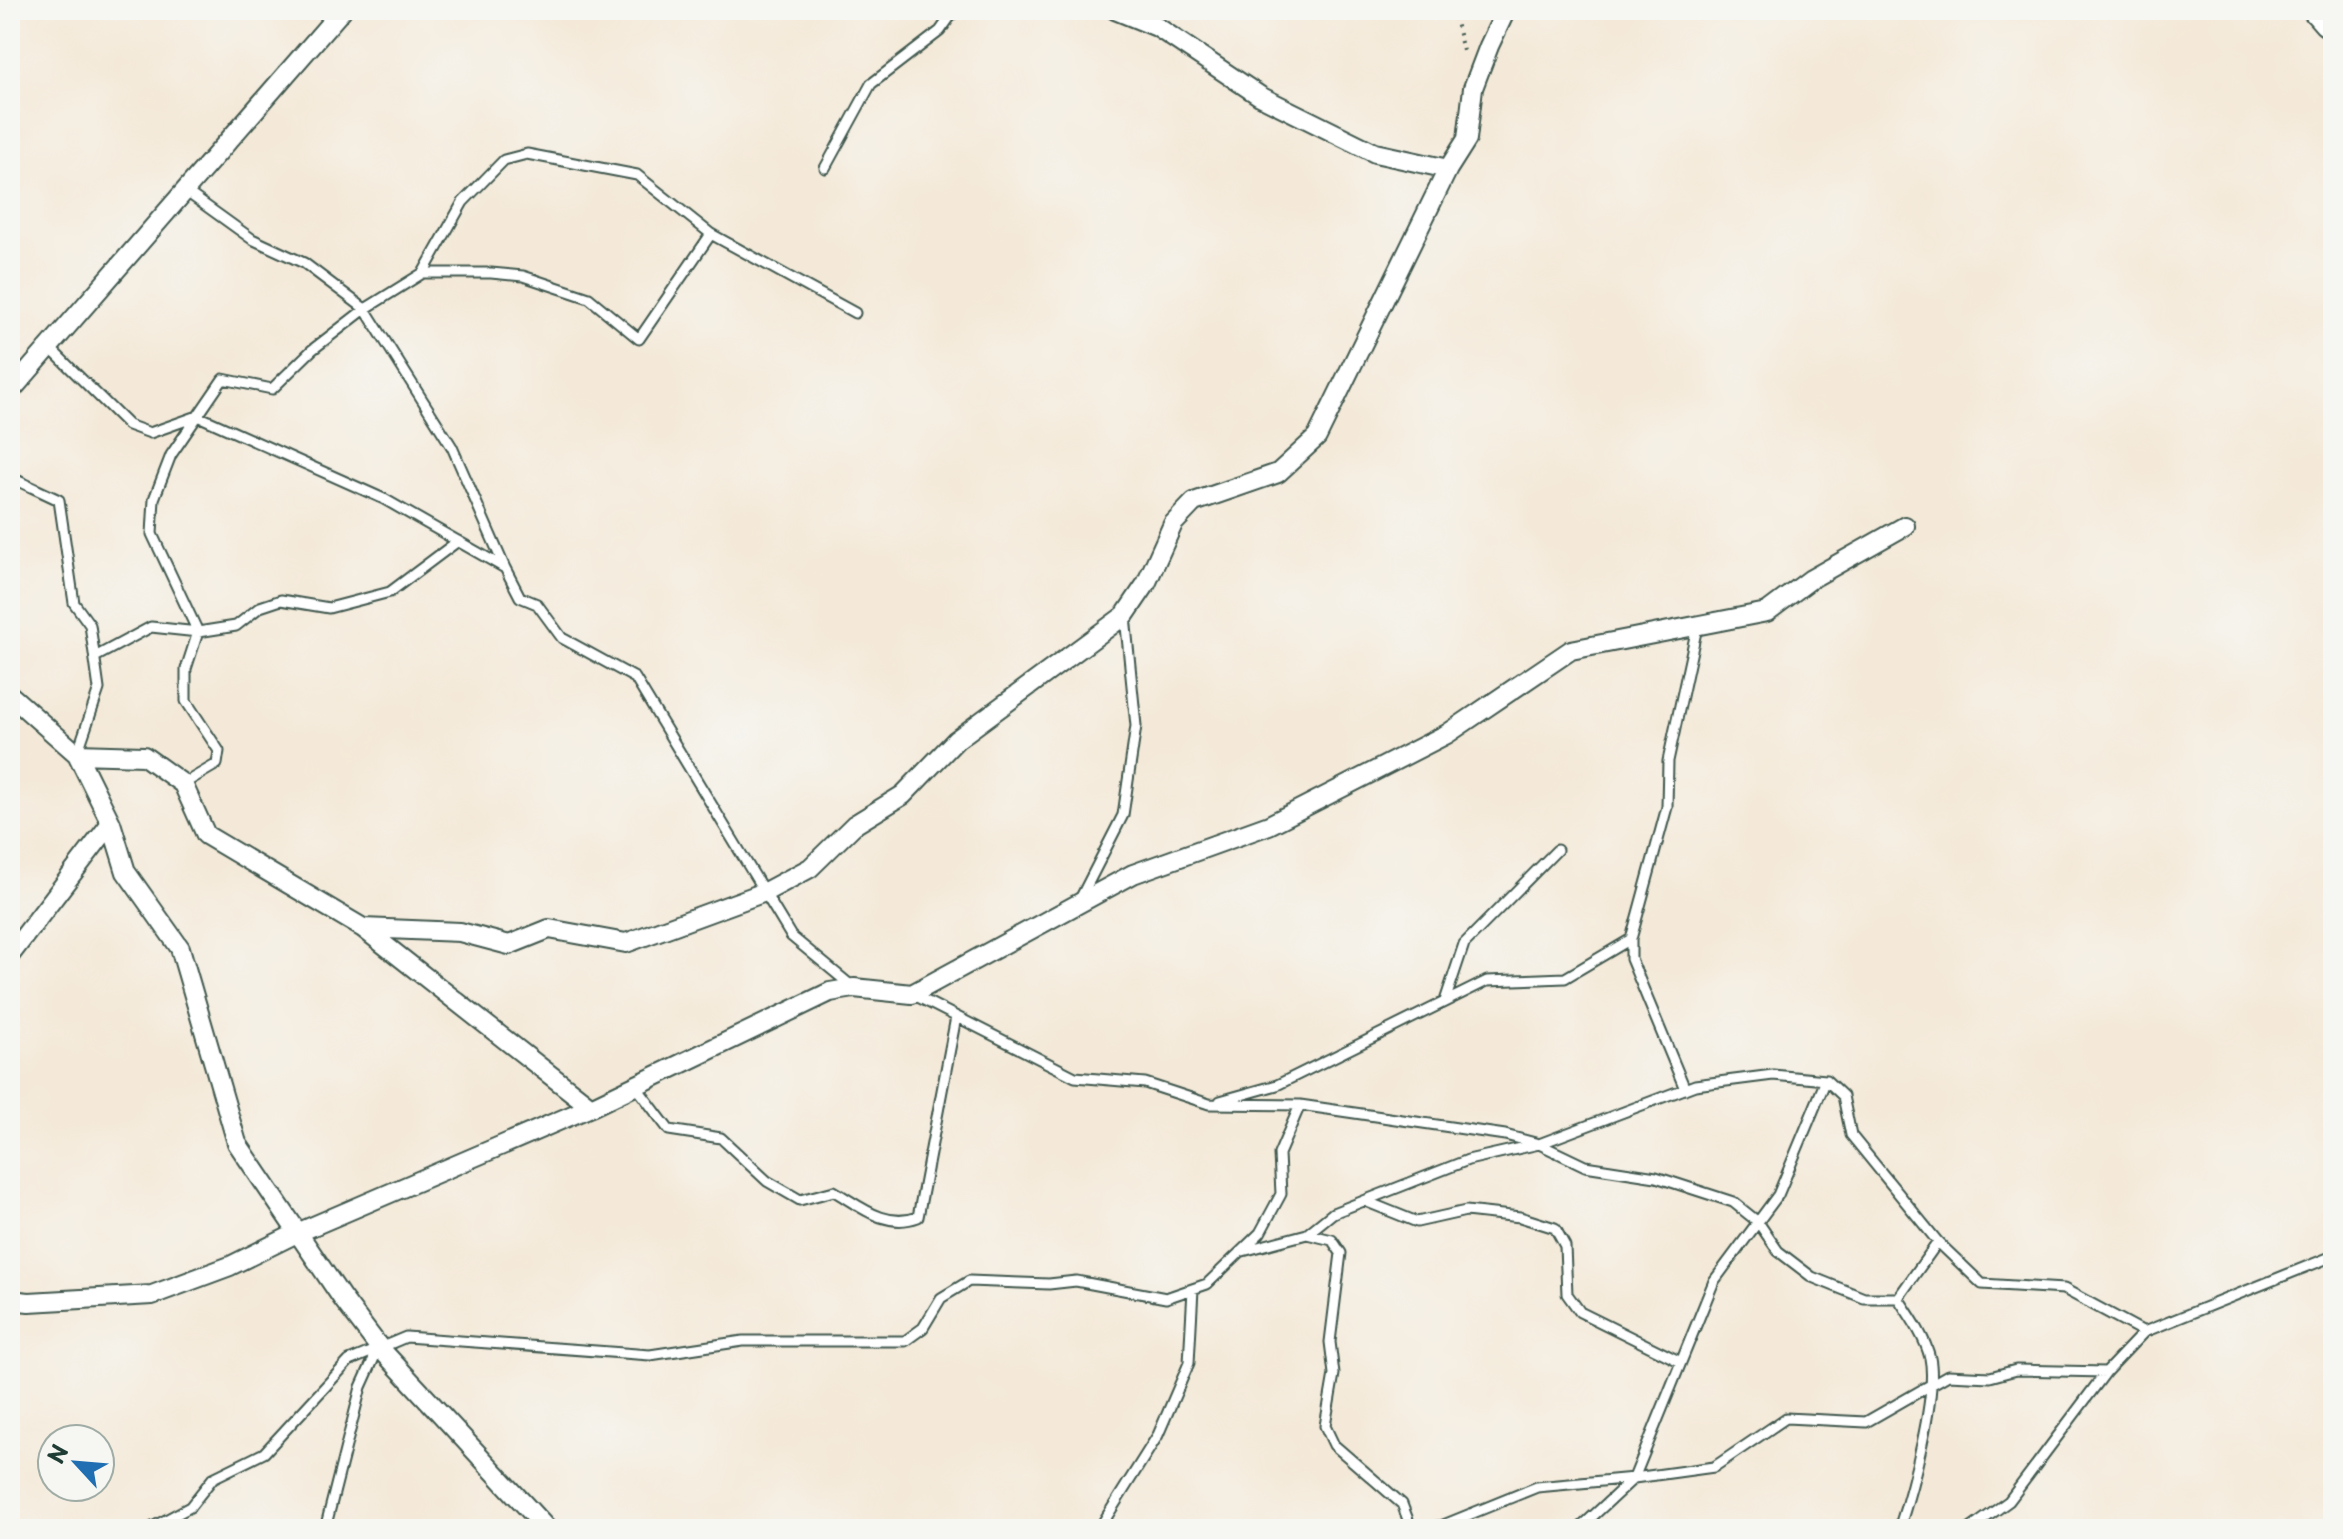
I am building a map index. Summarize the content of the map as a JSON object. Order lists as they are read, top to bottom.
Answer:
{
  "north": "top left"
}
